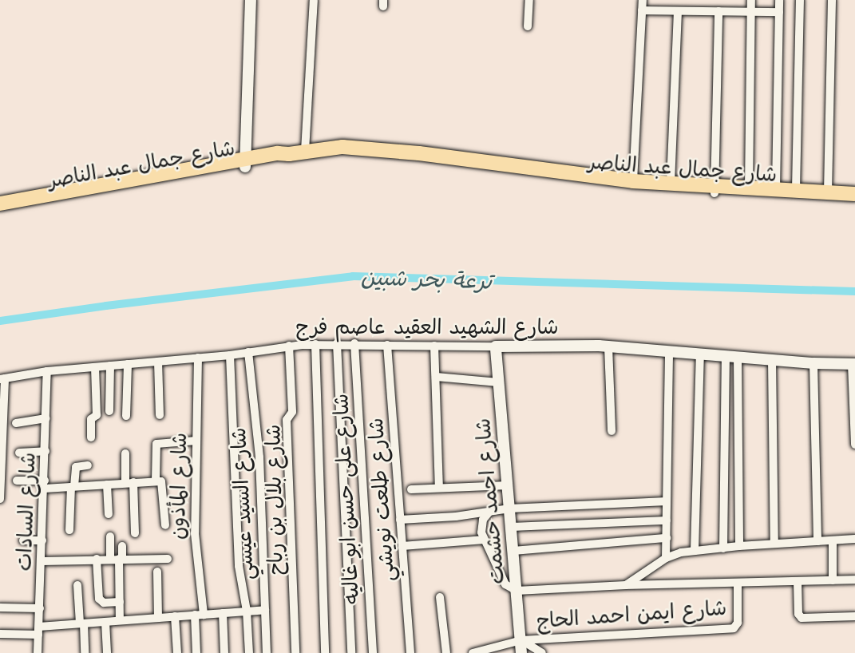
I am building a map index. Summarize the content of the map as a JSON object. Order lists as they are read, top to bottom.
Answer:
{
  "streets": {
    "main road": ["شارع جمال عبد الناصر"],
    "street": [
      "شارع الشهيد العقيد عاصم فرج",
      "شارع المأذون",
      "شارع على حسن ابو غاليه",
      "شارع بلال بن رباح",
      "شارع طلعت نويشي",
      "شارع احمد حشمت",
      "شارع السيد عيسي",
      "شارع السادات",
      "شارع ايمن احمد الحاج"
    ]
  },
  "crossings": [
    ["شارع الشهيد العقيد عاصم فرج", "شارع المأذون"],
    ["شارع الشهيد العقيد عاصم فرج", "شارع على حسن ابو غاليه"],
    ["شارع الشهيد العقيد عاصم فرج", "شارع بلال بن رباح"],
    ["شارع الشهيد العقيد عاصم فرج", "شارع طلعت نويشي"],
    ["شارع الشهيد العقيد عاصم فرج", "شارع احمد حشمت"],
    ["شارع الشهيد العقيد عاصم فرج", "شارع السيد عيسي"],
    ["شارع الشهيد العقيد عاصم فرج", "شارع السادات"],
    ["شارع احمد حشمت", "شارع ايمن احمد الحاج"]
  ],
  "water": ["ترعة بحر شبين"]
}
